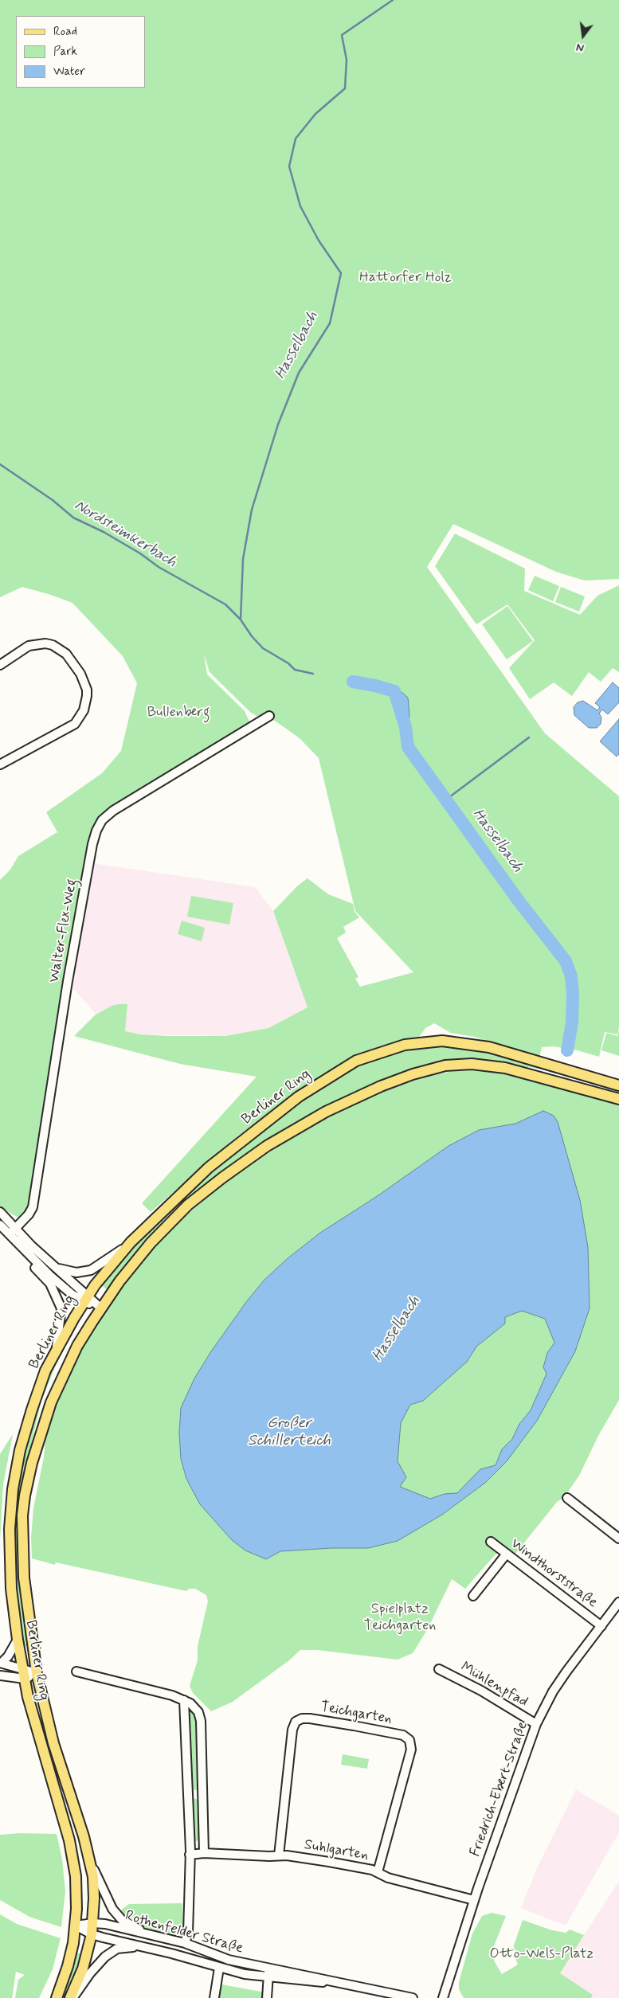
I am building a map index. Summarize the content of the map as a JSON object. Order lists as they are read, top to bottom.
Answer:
{
  "streets": {
    "main road": ["Berliner Ring"],
    "street": [
      "Walter-Flex-Weg",
      "Windthorststraße",
      "Mühlenpfad",
      "Teichgarten",
      "Friedrich-Ebert-Straße",
      "Suhlgarten",
      "Rothenfelder Straße"
    ]
  },
  "crossings": [
    ["Berliner Ring", "Rothenfelder Straße"],
    ["Windthorststraße", "Friedrich-Ebert-Straße"],
    ["Mühlenpfad", "Friedrich-Ebert-Straße"],
    ["Teichgarten", "Suhlgarten"],
    ["Friedrich-Ebert-Straße", "Suhlgarten"]
  ],
  "water": ["Hasselbach", "Nordsteimkerbach", "Großer Schillerteich"],
  "parks": [
    "Hattorfer Holz",
    "Bullenberg",
    "Spielplatz Teichgarten",
    "Otto-Wels-Platz"
  ],
  "legend": ["Road", "Park", "Water"],
  "north": "bottom"
}
